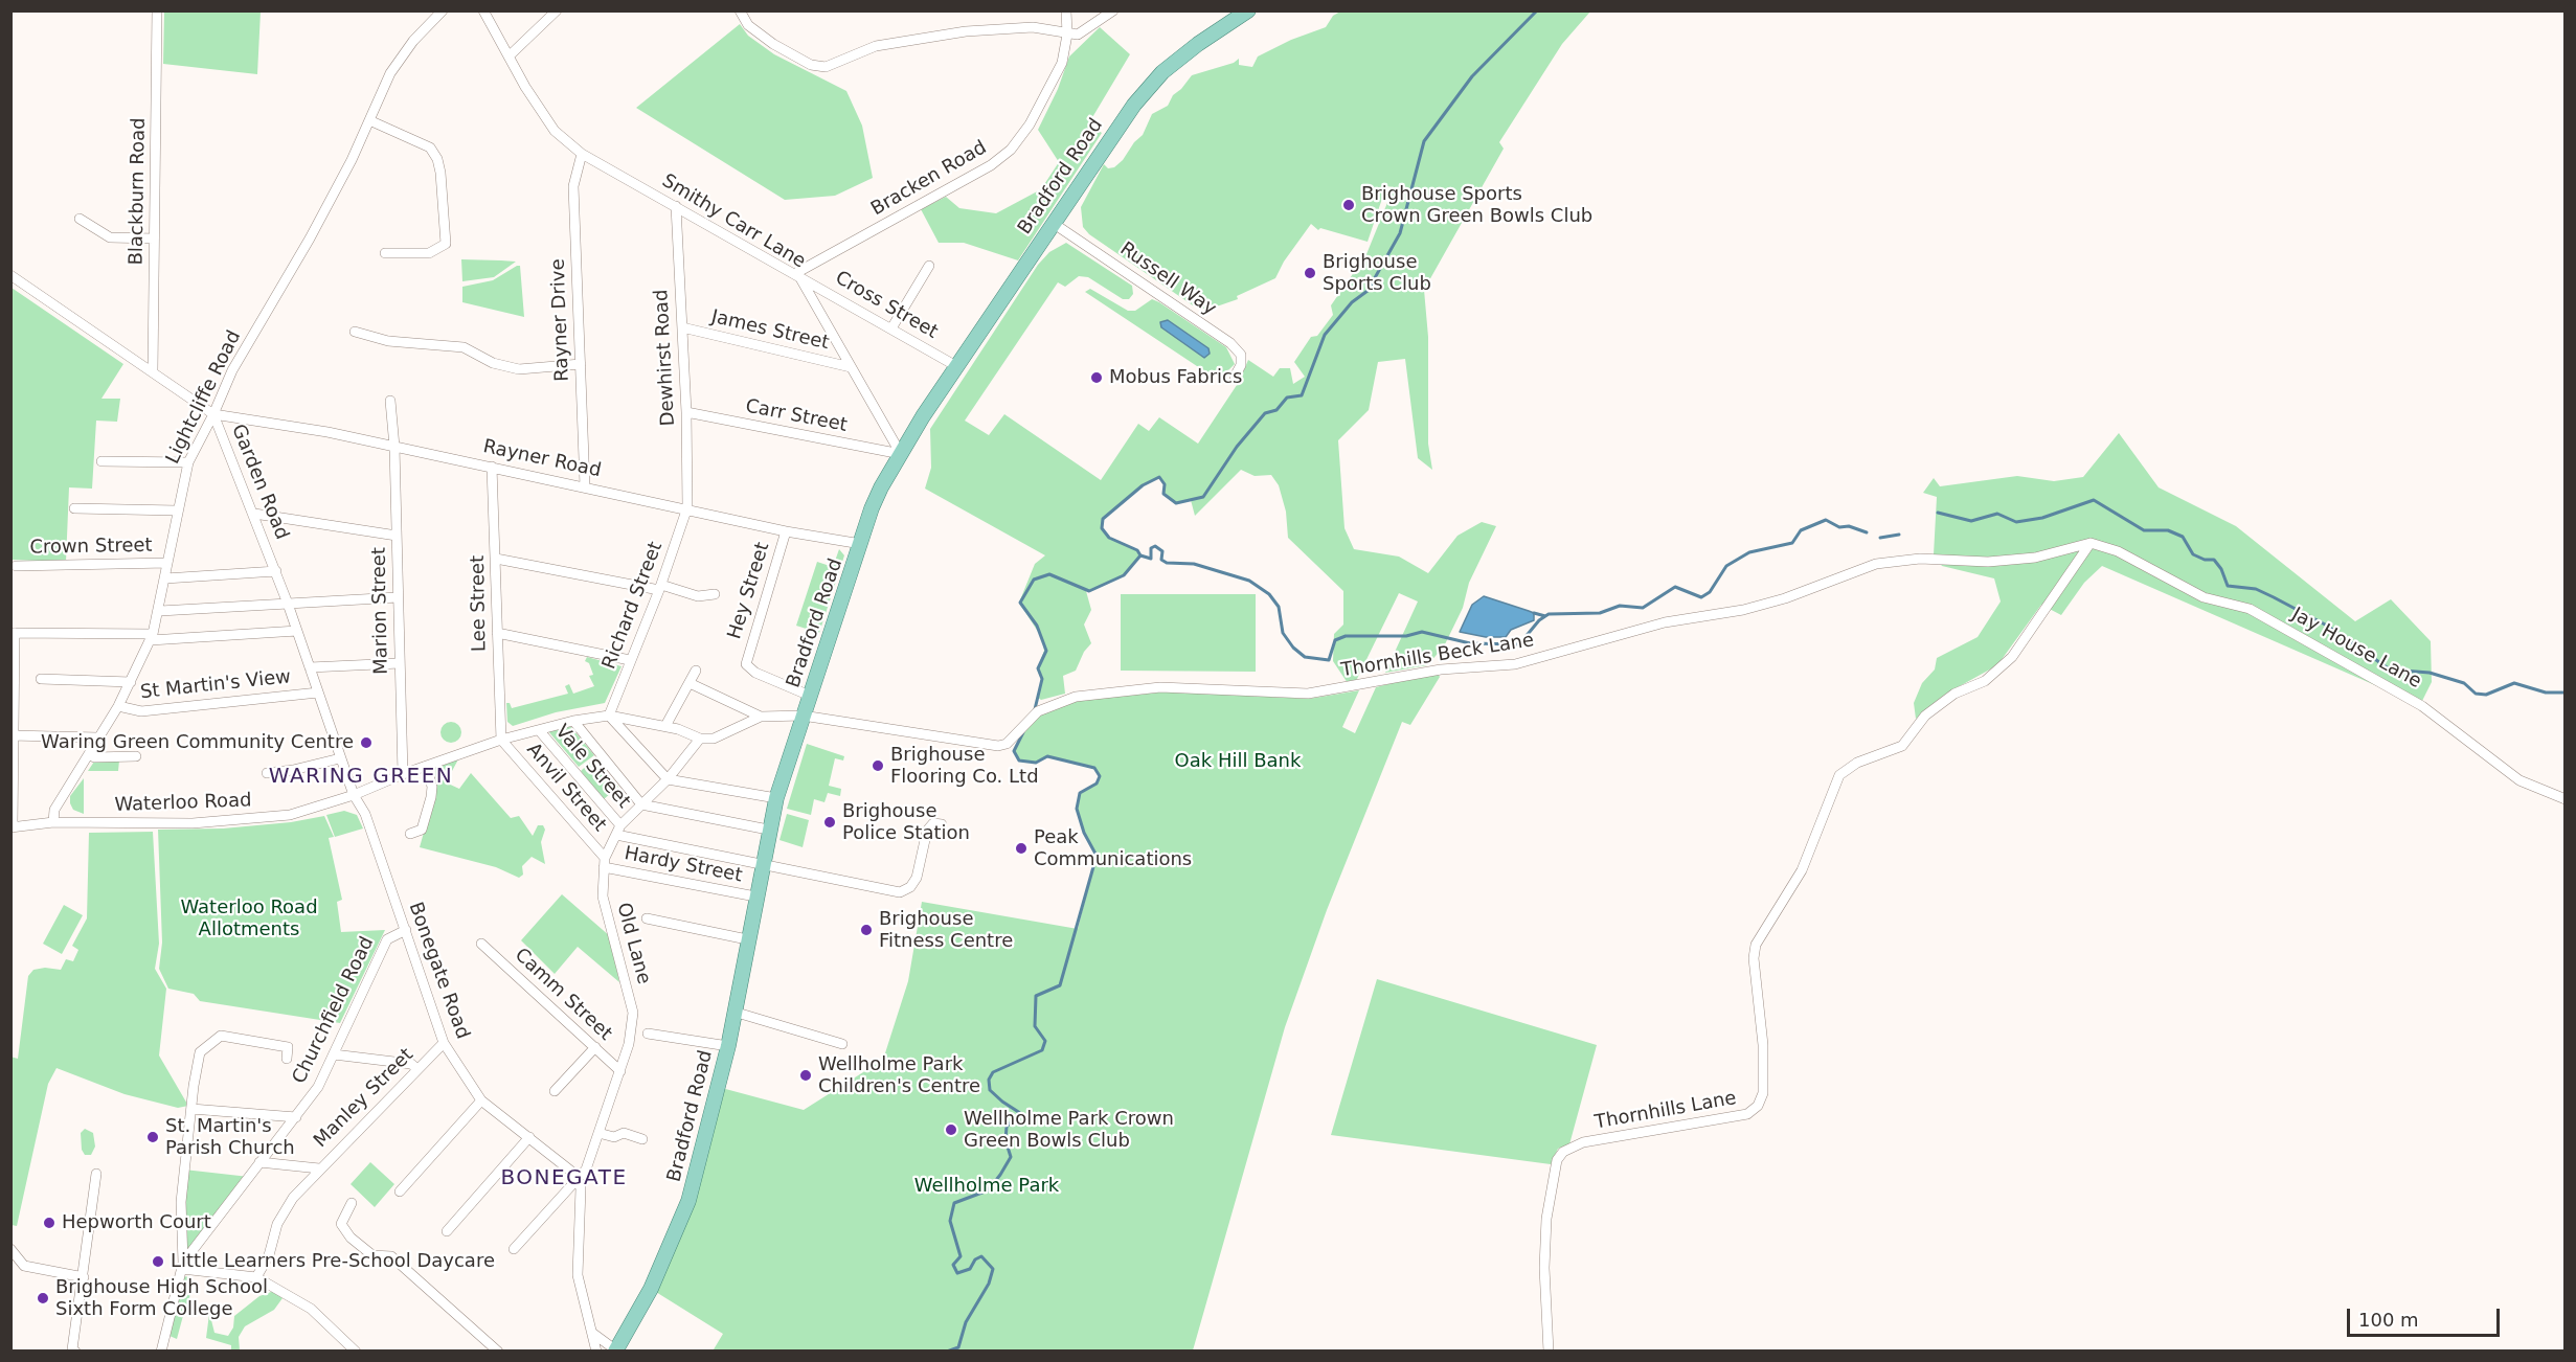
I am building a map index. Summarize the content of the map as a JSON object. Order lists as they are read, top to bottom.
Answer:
{
  "streets": {
    "main road": ["Bradford Road"],
    "street": [
      "Bracken Road",
      "Blackburn Road",
      "Smithy Carr Lane",
      "Russell Way",
      "Cross Street",
      "Rayner Drive",
      "James Street",
      "Dewhirst Road",
      "Lightcliffe Road",
      "Carr Street",
      "Rayner Road",
      "Garden Road",
      "Crown Street",
      "Hey Street",
      "Lee Street",
      "Richard Street",
      "Marion Street",
      "Jay House Lane",
      "Thornhills Beck Lane",
      "St Martin's View",
      "Vale Street",
      "Anvil Street",
      "Waterloo Road",
      "Hardy Street",
      "Old Lane",
      "Bonegate Road",
      "Camm Street",
      "Churchfield Road",
      "Manley Street",
      "Thornhills Lane"
    ]
  },
  "crossings": [
    ["Bradford Road", "Smithy Carr Lane"],
    ["Bradford Road", "Russell Way"],
    ["Bradford Road", "Cross Street"],
    ["Bradford Road", "Carr Street"],
    ["Bradford Road", "Rayner Road"],
    ["Bradford Road", "Hey Street"],
    ["Bradford Road", "Thornhills Beck Lane"],
    ["Bradford Road", "Hardy Street"],
    ["Bracken Road", "Smithy Carr Lane"],
    ["Bracken Road", "Cross Street"],
    ["Blackburn Road", "Garden Road"],
    ["Smithy Carr Lane", "Cross Street"],
    ["Smithy Carr Lane", "Rayner Drive"],
    ["Smithy Carr Lane", "James Street"],
    ["Smithy Carr Lane", "Dewhirst Road"],
    ["Smithy Carr Lane", "Carr Street"],
    ["Rayner Drive", "Rayner Road"],
    ["James Street", "Dewhirst Road"],
    ["Dewhirst Road", "Carr Street"],
    ["Dewhirst Road", "Rayner Road"],
    ["Dewhirst Road", "Richard Street"],
    ["Lightcliffe Road", "Rayner Road"],
    ["Lightcliffe Road", "Garden Road"],
    ["Lightcliffe Road", "Crown Street"],
    ["Lightcliffe Road", "St Martin's View"],
    ["Lightcliffe Road", "Waterloo Road"],
    ["Rayner Road", "Garden Road"],
    ["Rayner Road", "Hey Street"],
    ["Rayner Road", "Lee Street"],
    ["Rayner Road", "Richard Street"],
    ["Rayner Road", "Marion Street"],
    ["Garden Road", "St Martin's View"],
    ["Garden Road", "Waterloo Road"],
    ["Garden Road", "Bonegate Road"],
    ["Lee Street", "Anvil Street"],
    ["Lee Street", "Waterloo Road"],
    ["Richard Street", "Waterloo Road"],
    ["Marion Street", "Waterloo Road"],
    ["Jay House Lane", "Thornhills Beck Lane"],
    ["Jay House Lane", "Thornhills Lane"],
    ["Thornhills Beck Lane", "Thornhills Lane"],
    ["Vale Street", "Waterloo Road"],
    ["Vale Street", "Old Lane"],
    ["Anvil Street", "Waterloo Road"],
    ["Anvil Street", "Hardy Street"],
    ["Anvil Street", "Old Lane"],
    ["Waterloo Road", "Old Lane"],
    ["Waterloo Road", "Bonegate Road"],
    ["Hardy Street", "Old Lane"],
    ["Old Lane", "Bonegate Road"],
    ["Old Lane", "Camm Street"],
    ["Bonegate Road", "Churchfield Road"],
    ["Bonegate Road", "Manley Street"]
  ],
  "districts": ["WARING GREEN", "BONEGATE"],
  "parks": ["Oak Hill Bank", "Waterloo Road Allotments", "Wellholme Park"],
  "places": [
    "Brighouse Sports Crown Green Bowls Club",
    "Brighouse Sports Club",
    "Mobus Fabrics",
    "Waring Green Community Centre",
    "Brighouse Flooring Co. Ltd",
    "Brighouse Police Station",
    "Peak Communications",
    "Brighouse Fitness Centre",
    "Wellholme Park Children's Centre",
    "Wellholme Park Crown Green Bowls Club",
    "St. Martin's Parish Church",
    "Hepworth Court",
    "Little Learners Pre-School Daycare",
    "Brighouse High School Sixth Form College"
  ],
  "scale_bar": "100 m"
}
